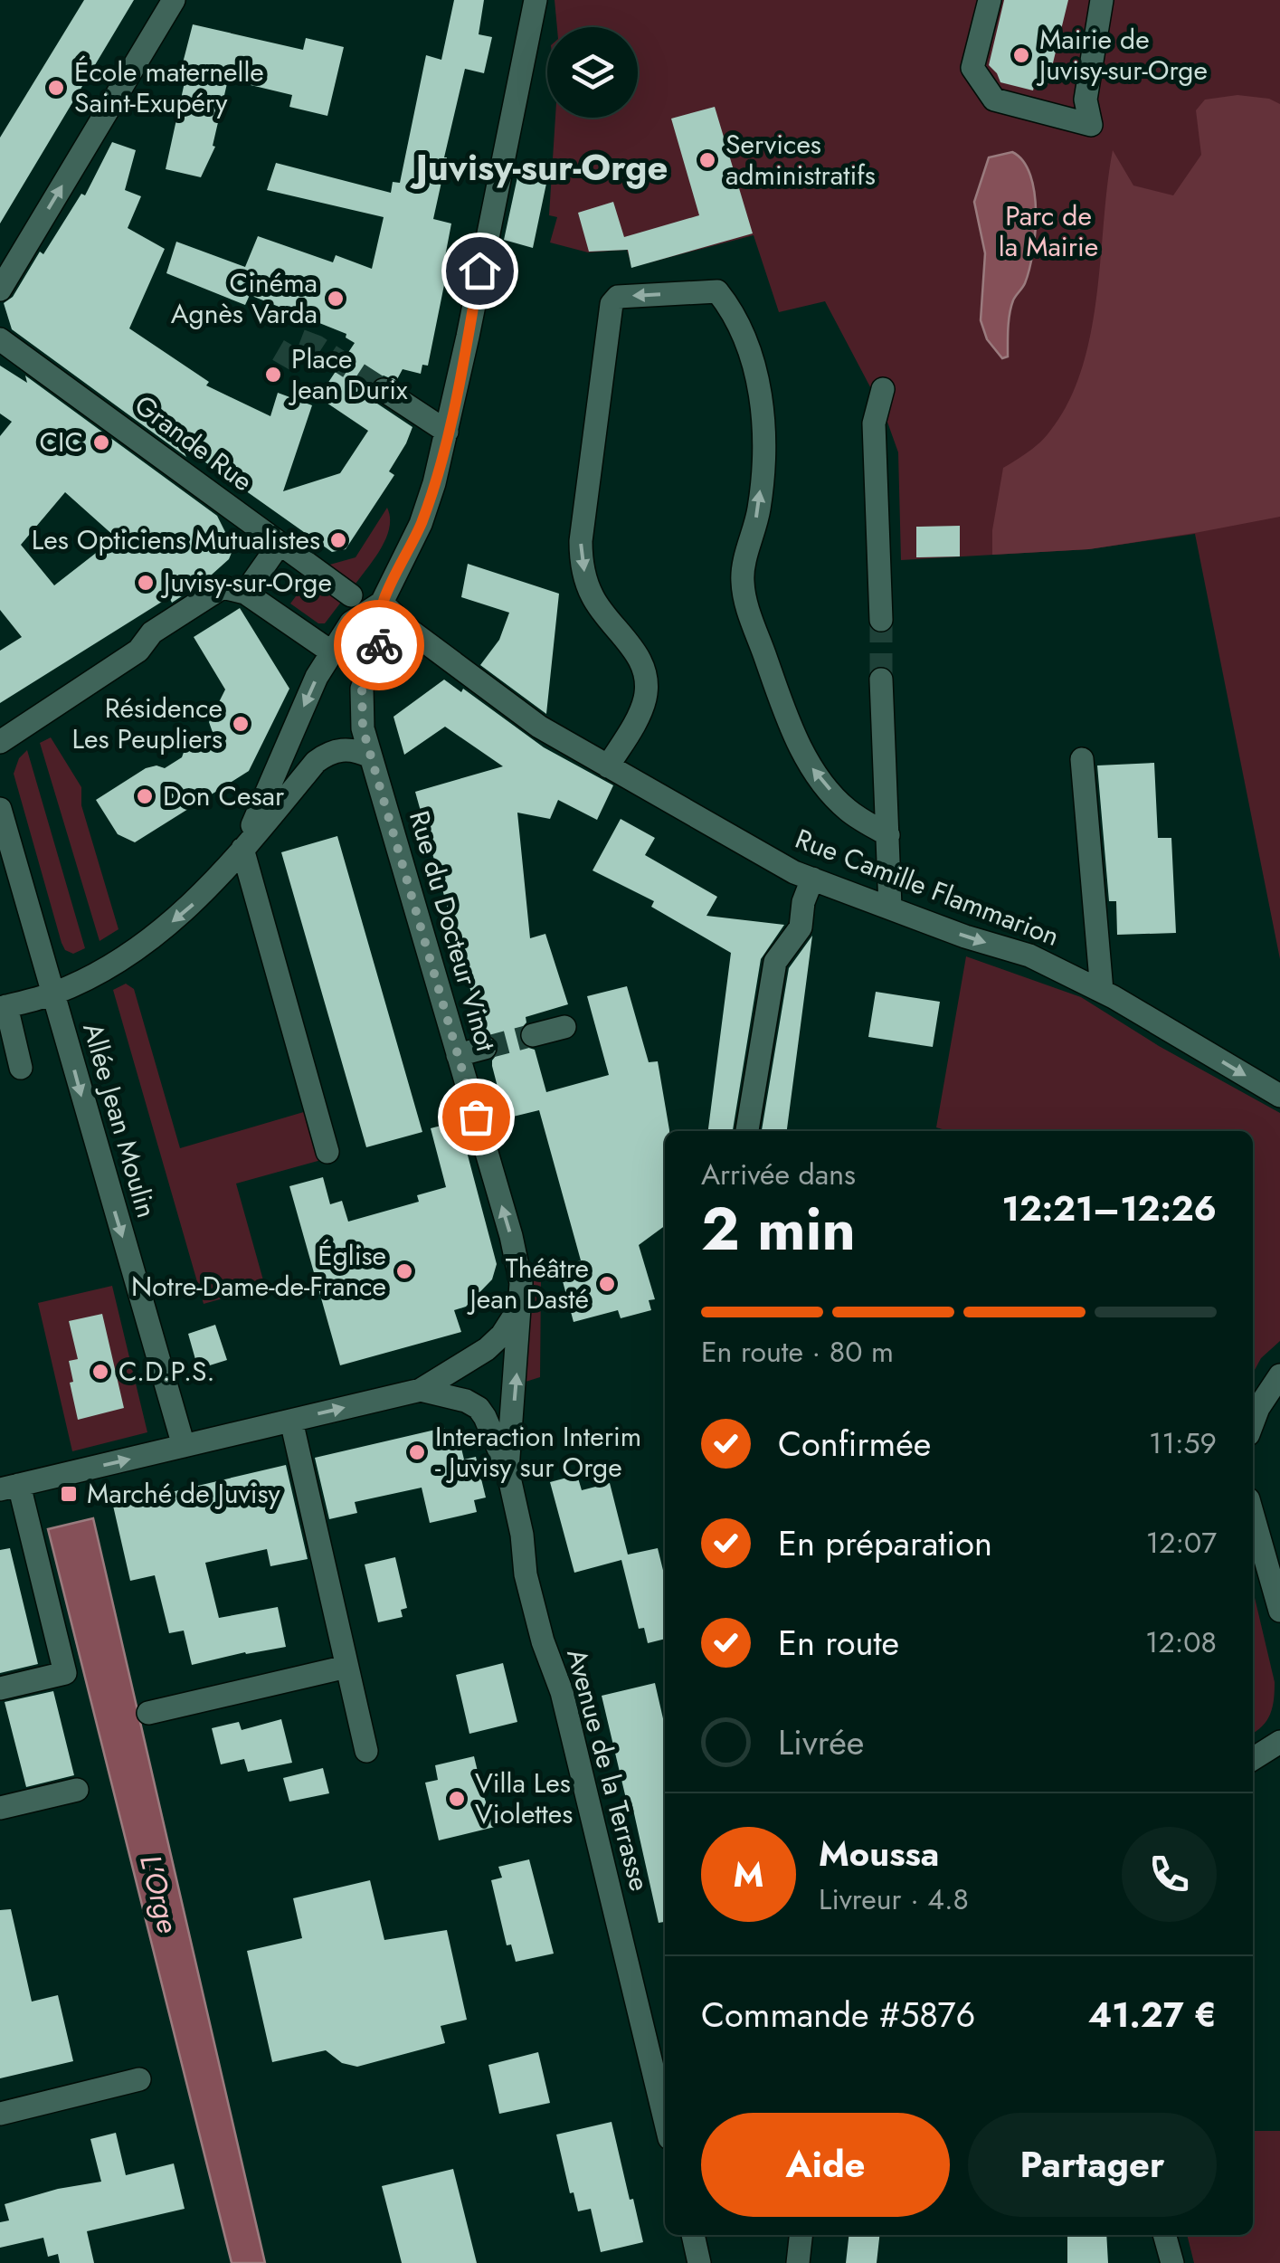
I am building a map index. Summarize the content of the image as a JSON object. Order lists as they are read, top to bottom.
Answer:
{
  "streets": {
    "street": [
      "Grande Rue",
      "Rue Camille Flammarion",
      "Rue du Docteur Vinot",
      "Allée Jean Moulin",
      "Avenue de la Terrasse"
    ]
  },
  "crossings": [
    ["Rue Camille Flammarion", "Rue du Docteur Vinot"],
    ["Rue du Docteur Vinot", "Avenue de la Terrasse"]
  ],
  "one_way": ["Rue Camille Flammarion", "Rue du Docteur Vinot", "Allée Jean Moulin"],
  "districts": ["Juvisy-sur-Orge"],
  "water": ["L'Orge"],
  "parks": ["Parc de la Mairie"],
  "places": {
    "other": [
      "Mairie de Juvisy-sur-Orge",
      "École maternelle Saint-Exupéry",
      "Services administratifs",
      "Cinéma Agnès Varda",
      "Place Jean Durix",
      "CIC",
      "Les Opticiens Mutualistes",
      "Juvisy-sur-Orge",
      "Résidence Les Peupliers",
      "Don Cesar",
      "Église Notre-Dame-de-France",
      "Théâtre Jean Dasté",
      "C.D.P.S.",
      "Interaction Interim - Juvisy sur Orge",
      "Villa Les Violettes"
    ],
    "transit": ["Marché de Juvisy"]
  },
  "page": {
    "heading": ["2 min", "Arrivée dans", "12:21–12:26"],
    "panel": [
      "Moussa",
      "Livreur · 4.8",
      "Commande #5876",
      "41.27 €"
    ],
    "bar": "En route · 80 m",
    "list": [
      ["Confirmée", "11:59"],
      ["En préparation", "12:07"],
      ["En route", "12:08"],
      "Livrée"
    ],
    "round": "M",
    "buttons": ["Aide", "Partager"]
  }
}
